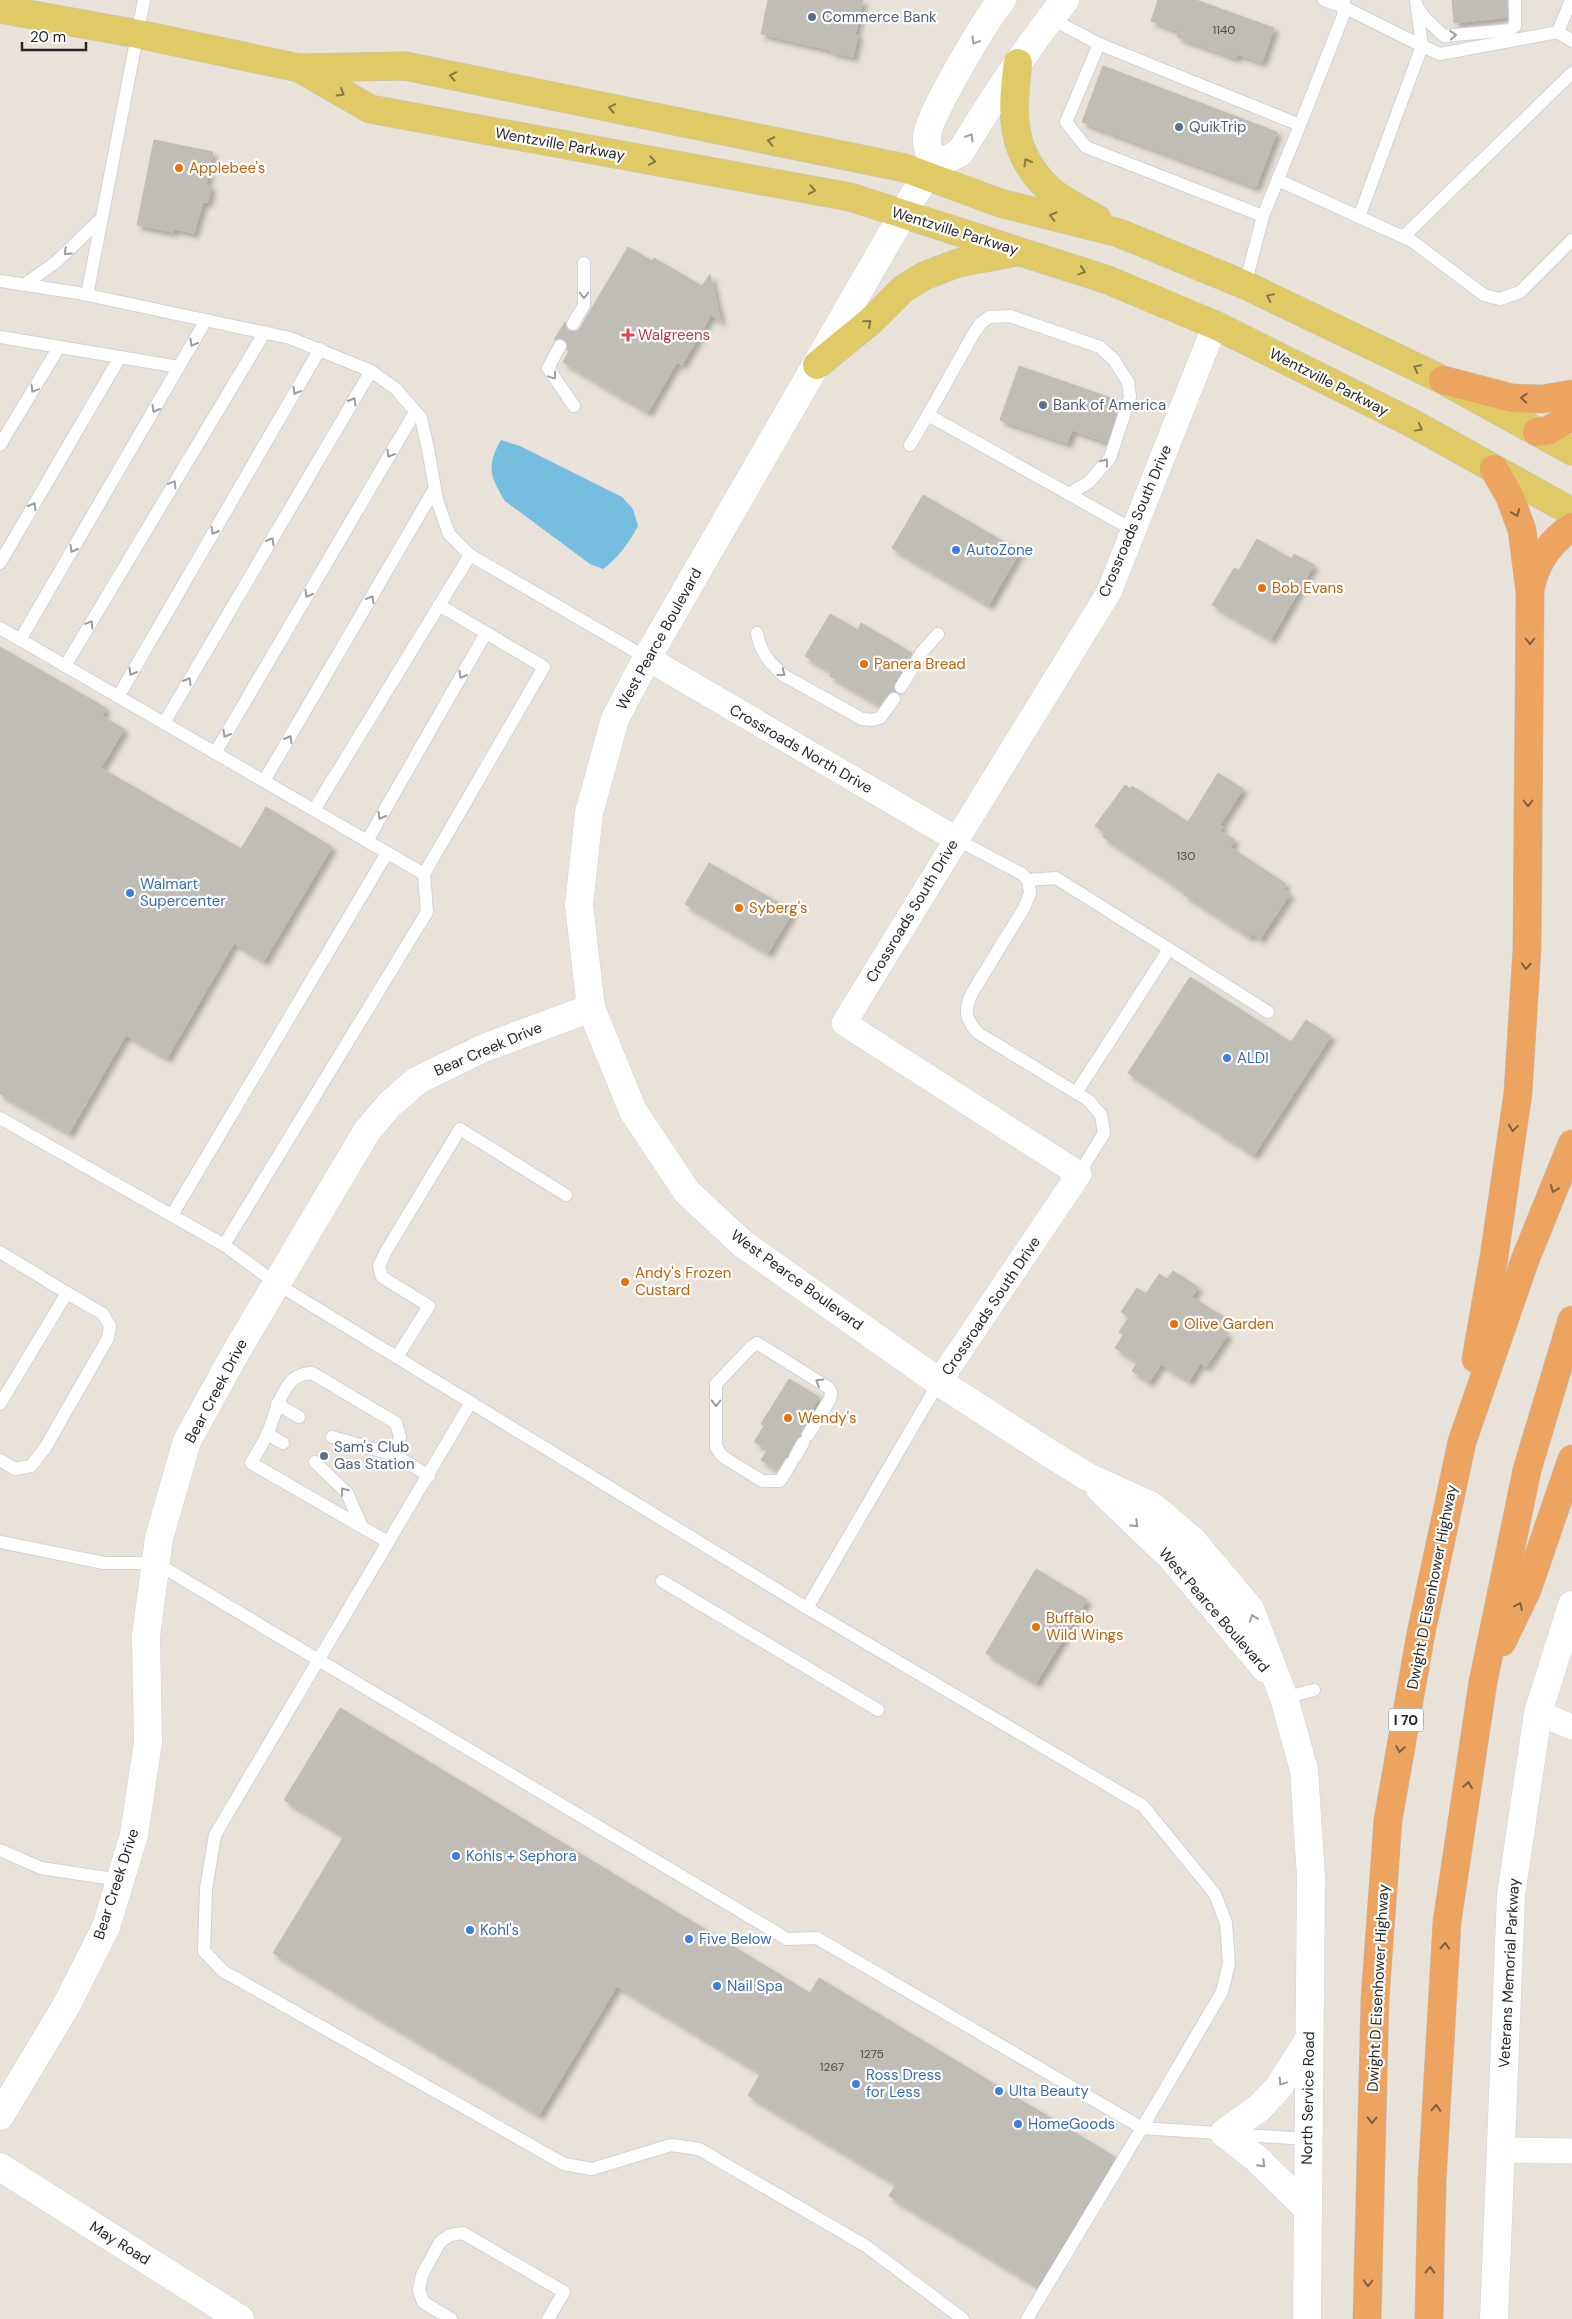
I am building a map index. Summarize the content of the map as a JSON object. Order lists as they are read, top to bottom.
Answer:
{
  "streets": {
    "highway": ["Dwight D Eisenhower Highway", "I 70"],
    "main road": ["Wentzville Parkway"],
    "street": [
      "Crossroads South Drive",
      "West Pearce Boulevard",
      "Crossroads North Drive",
      "Bear Creek Drive",
      "Veterans Memorial Parkway",
      "North Service Road",
      "May Road"
    ]
  },
  "crossings": [
    ["Wentzville Parkway", "Crossroads South Drive"],
    ["Wentzville Parkway", "West Pearce Boulevard"],
    ["Crossroads South Drive", "West Pearce Boulevard"],
    ["Crossroads South Drive", "Crossroads North Drive"],
    ["West Pearce Boulevard", "Crossroads North Drive"],
    ["West Pearce Boulevard", "Bear Creek Drive"],
    ["West Pearce Boulevard", "North Service Road"]
  ],
  "places": {
    "other": [
      "Commerce Bank",
      "QuikTrip",
      "Applebee's",
      "Bank of America",
      "AutoZone",
      "Bob Evans",
      "Panera Bread",
      "Walmart Supercenter",
      "Syberg's",
      "ALDI",
      "Andy's Frozen Custard",
      "Olive Garden",
      "Wendy's",
      "Sam's Club Gas Station",
      "Buffalo Wild Wings",
      "Kohls + Sephora",
      "Kohl's",
      "Five Below",
      "Nail Spa",
      "Ross Dress for Less",
      "Ulta Beauty",
      "HomeGoods"
    ],
    "health": ["Walgreens"]
  },
  "house_numbers": [
    "1140",
    "130",
    "1275",
    "1267"
  ],
  "scale_bar": "20 m"
}
